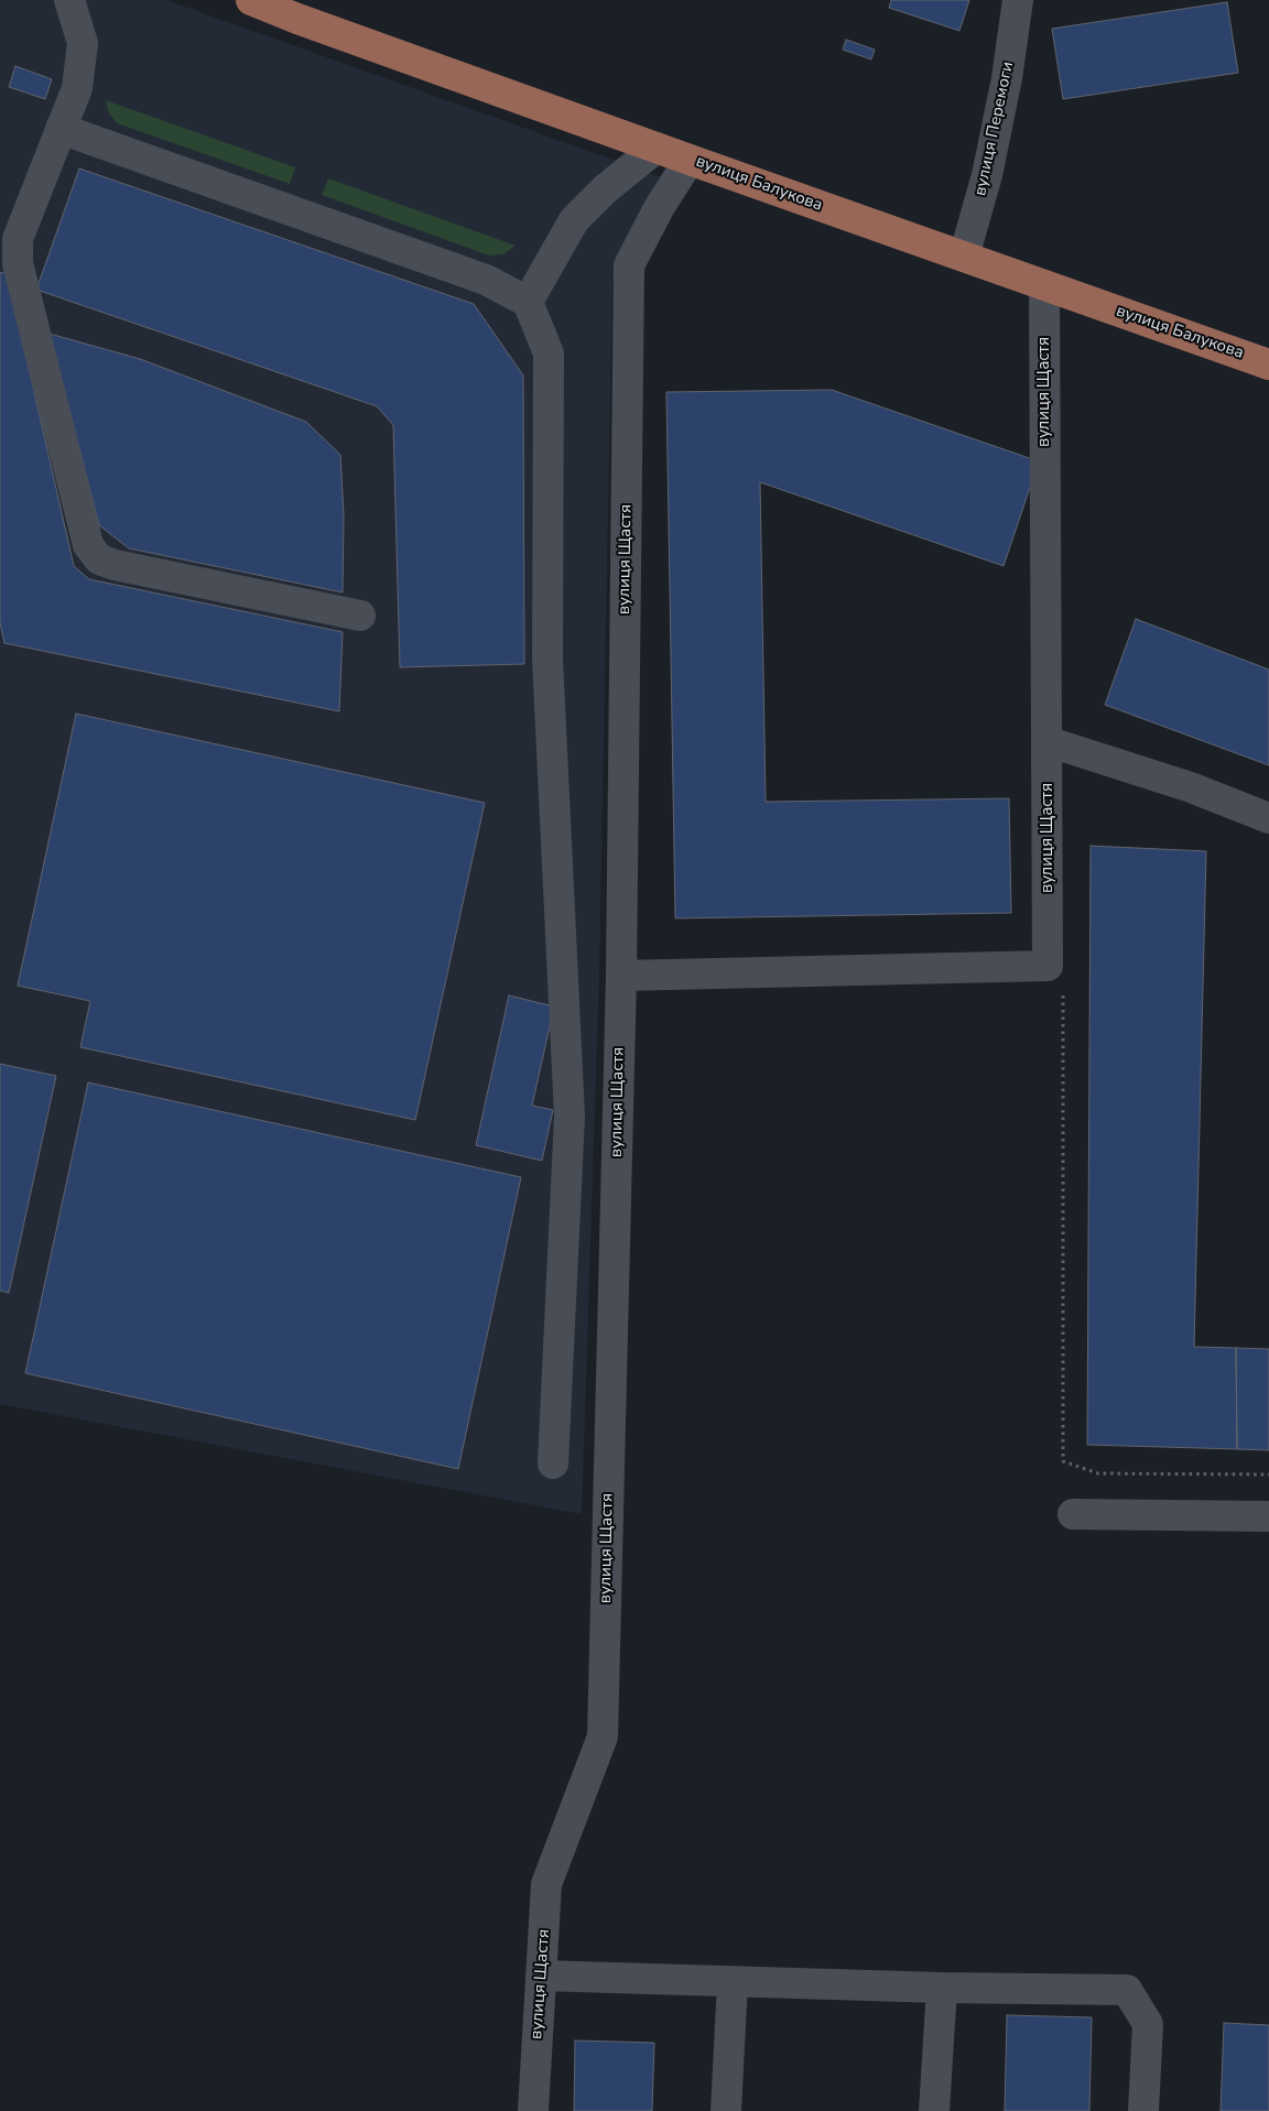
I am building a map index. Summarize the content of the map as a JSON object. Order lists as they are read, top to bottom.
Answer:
{
  "streets": {
    "main road": ["вулиця Балукова"],
    "street": ["вулиця Перемоги", "вулиця Щастя"]
  },
  "crossings": [
    ["вулиця Перемоги", "вулиця Балукова"],
    ["вулиця Балукова", "вулиця Щастя"]
  ]
}
